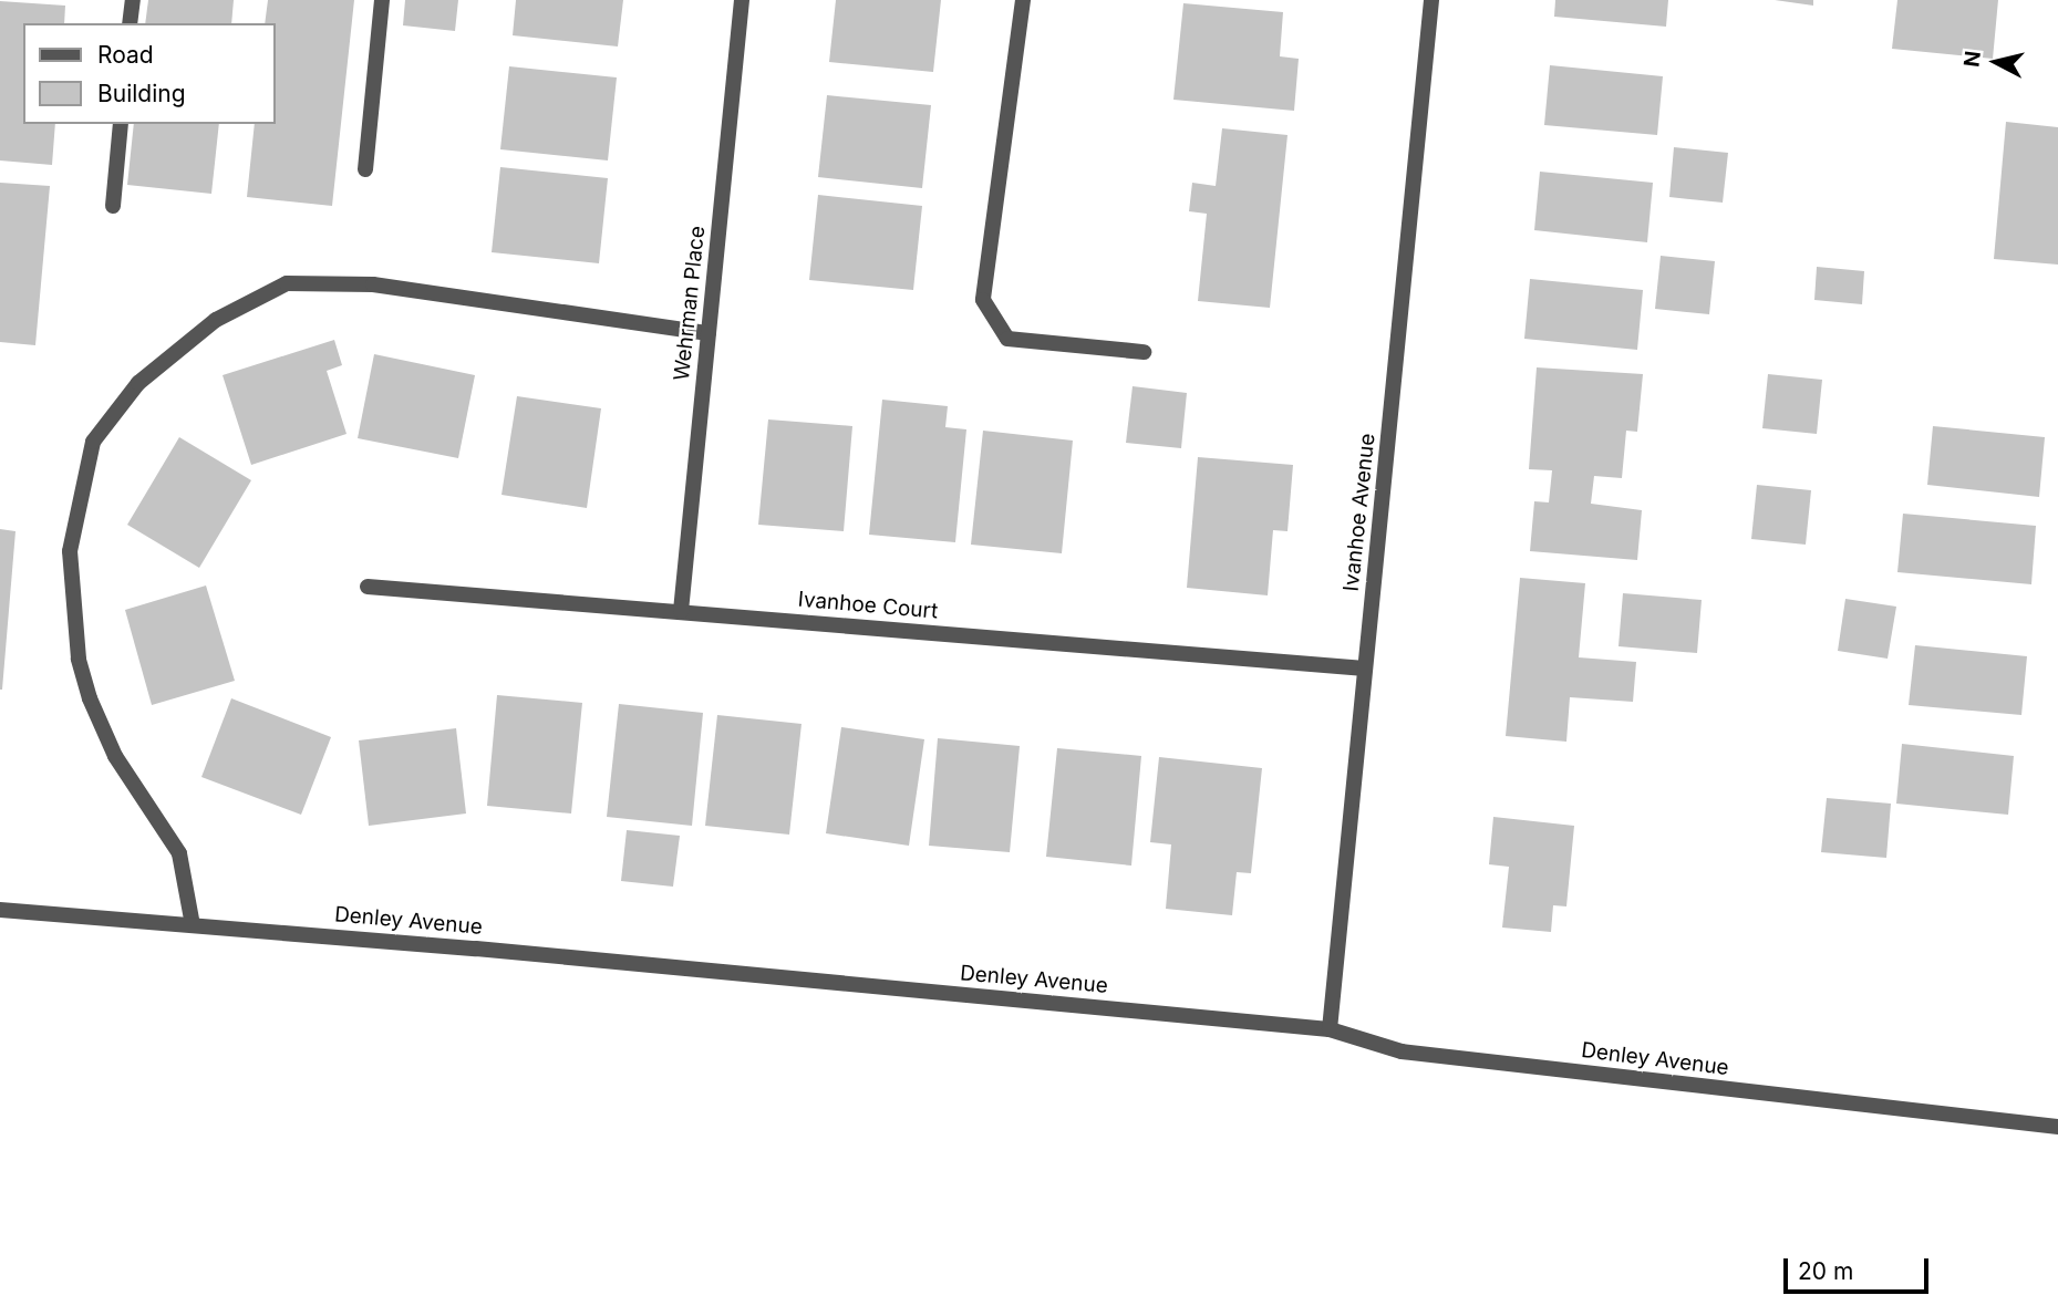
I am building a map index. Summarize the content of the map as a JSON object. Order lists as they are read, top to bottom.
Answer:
{
  "streets": {
    "street": [
      "Wehrman Place",
      "Ivanhoe Avenue",
      "Ivanhoe Court",
      "Denley Avenue"
    ]
  },
  "crossings": [
    ["Wehrman Place", "Ivanhoe Court"],
    ["Ivanhoe Avenue", "Ivanhoe Court"],
    ["Ivanhoe Avenue", "Denley Avenue"]
  ],
  "legend": ["Road", "Building"],
  "scale_bar": "20 m",
  "north": "left"
}
